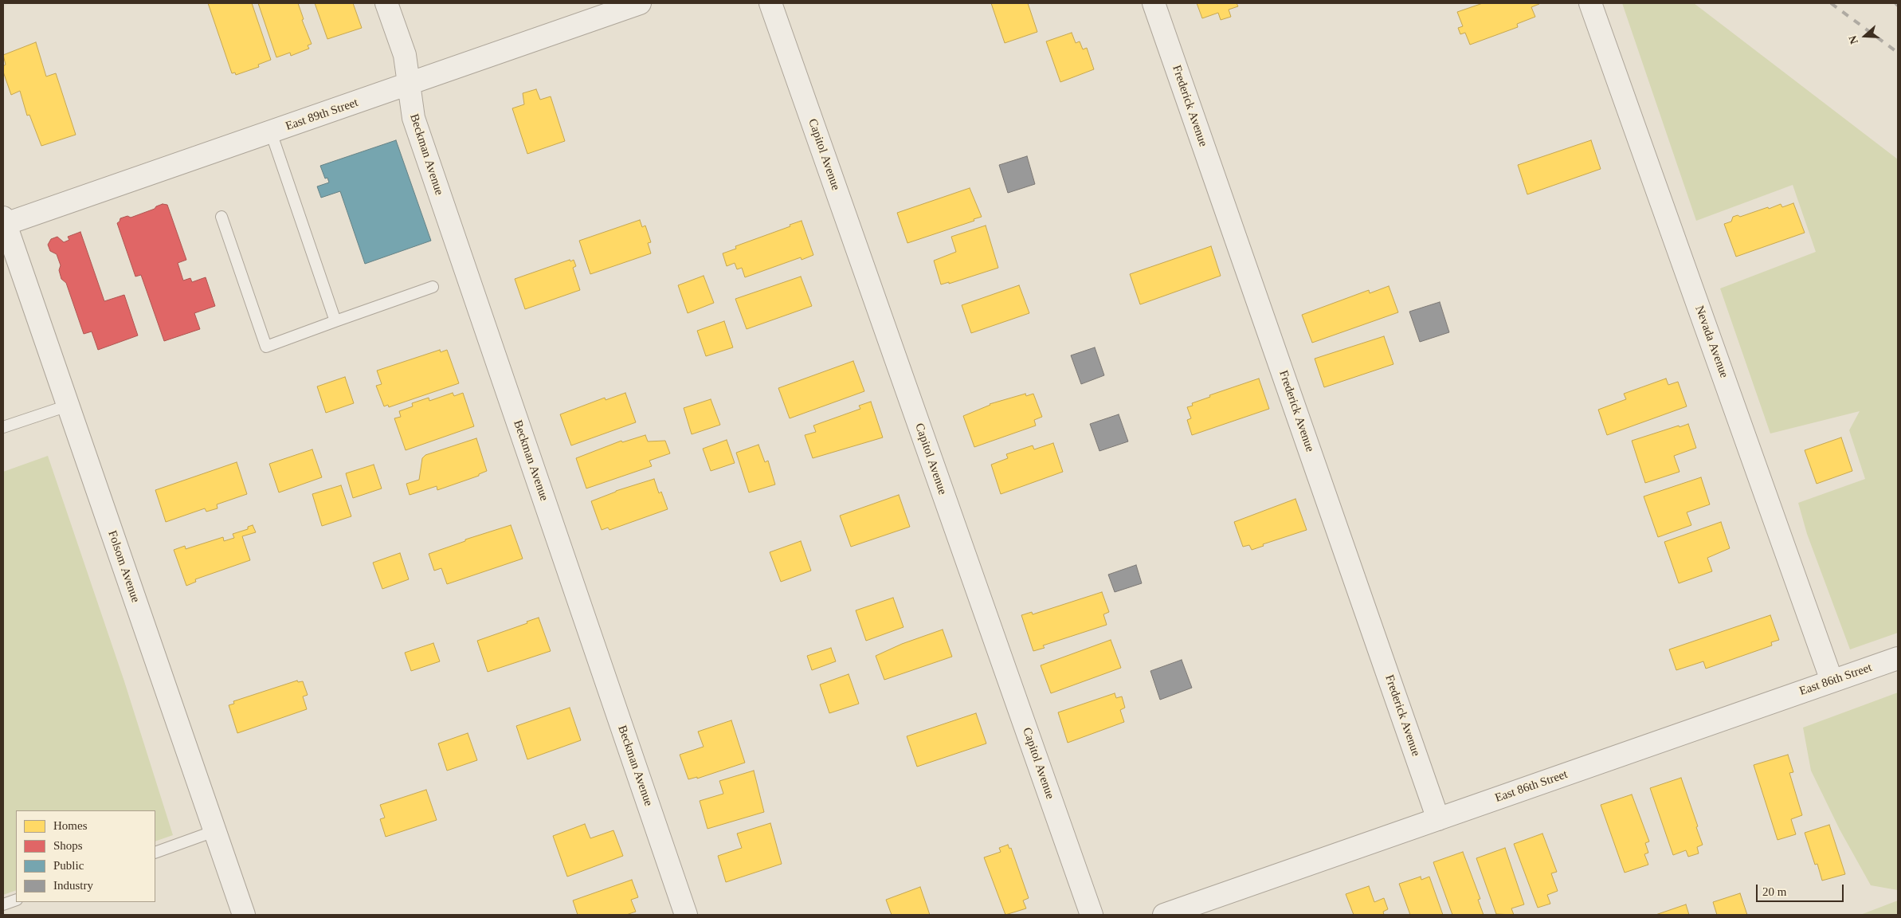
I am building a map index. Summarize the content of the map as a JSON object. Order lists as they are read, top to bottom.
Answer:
{
  "streets": {
    "street": [
      "Frederick Avenue",
      "East 89th Street",
      "Beckman Avenue",
      "Capitol Avenue",
      "Nevada Avenue",
      "Folsom Avenue",
      "East 86th Street"
    ]
  },
  "crossings": [
    ["Frederick Avenue", "East 86th Street"],
    ["East 89th Street", "Beckman Avenue"],
    ["East 89th Street", "Folsom Avenue"],
    ["Nevada Avenue", "East 86th Street"]
  ],
  "legend": [
    "Homes",
    "Shops",
    "Public",
    "Industry"
  ],
  "scale_bar": "20 m",
  "north": "left"
}
